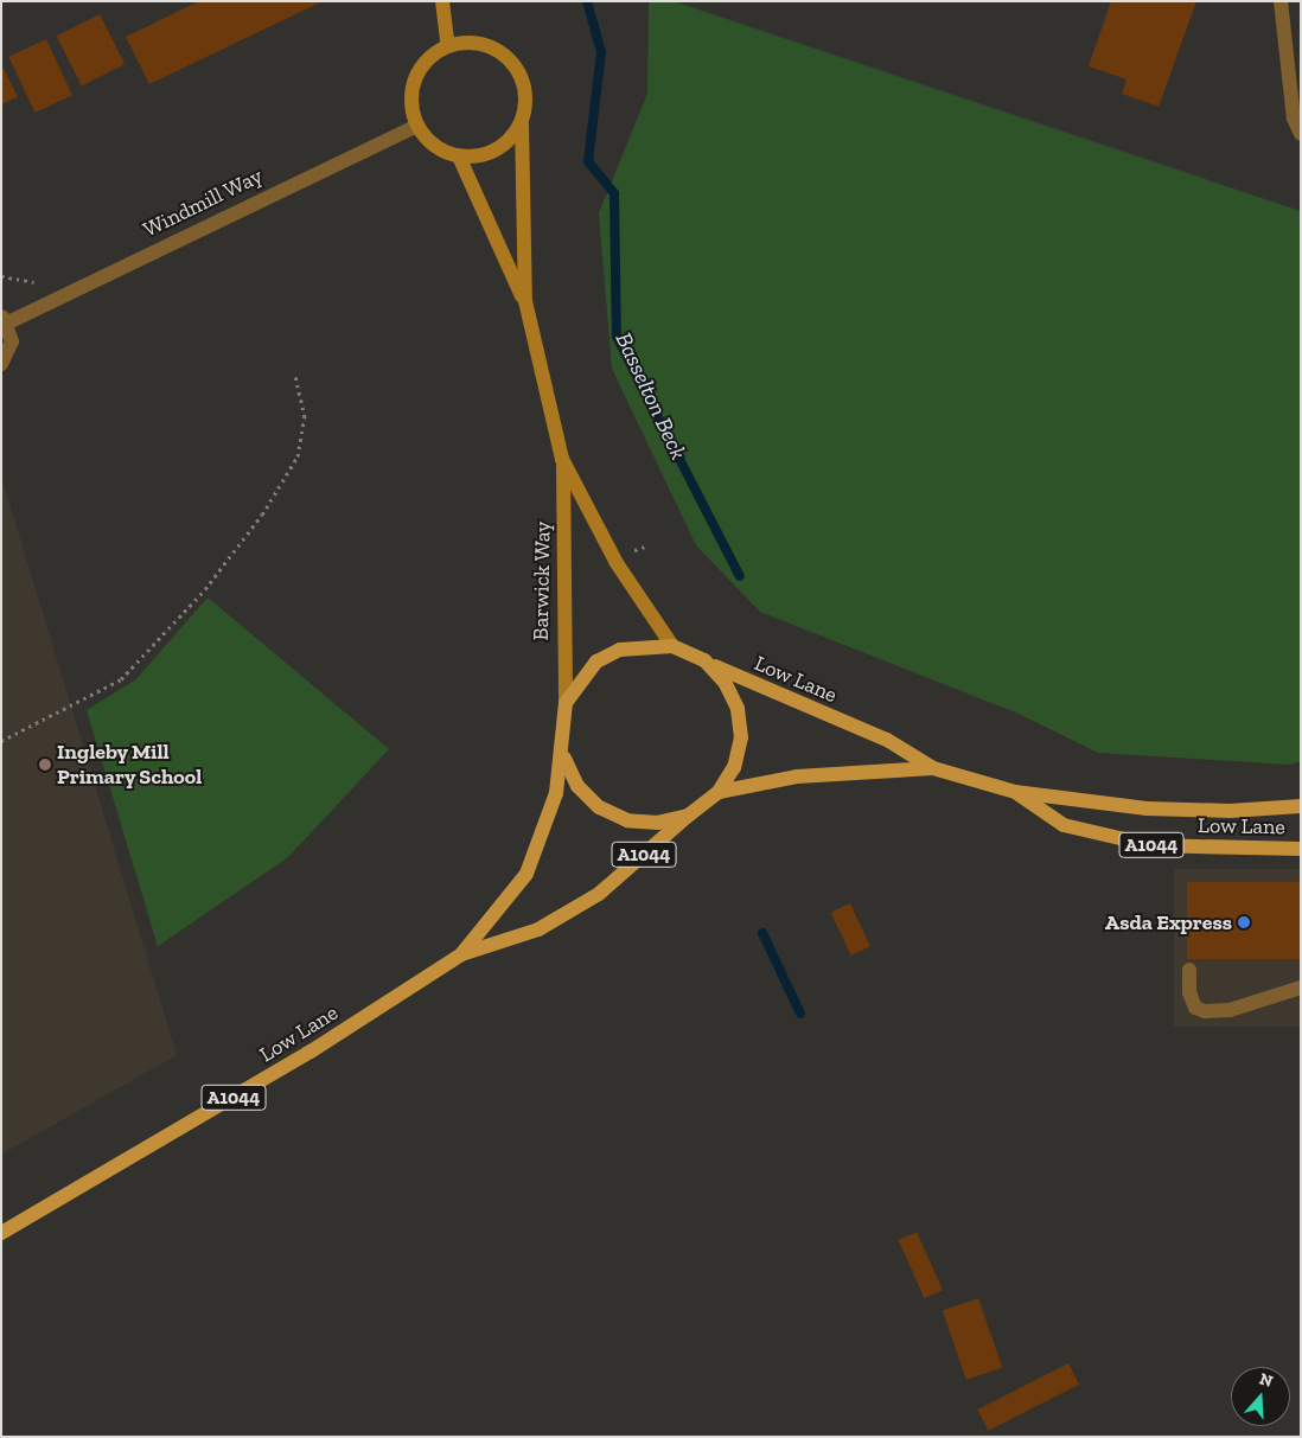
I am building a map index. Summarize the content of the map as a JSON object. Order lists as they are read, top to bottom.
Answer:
{
  "streets": {
    "main road": ["Low Lane", "A1044"],
    "street": ["Windmill Way", "Barwick Way"]
  },
  "crossings": [
    ["Windmill Way", "Barwick Way"],
    ["Barwick Way", "Low Lane"]
  ],
  "water": ["Basselton Beck"],
  "places": ["Ingleby Mill Primary School", "Asda Express"],
  "north": "top"
}
